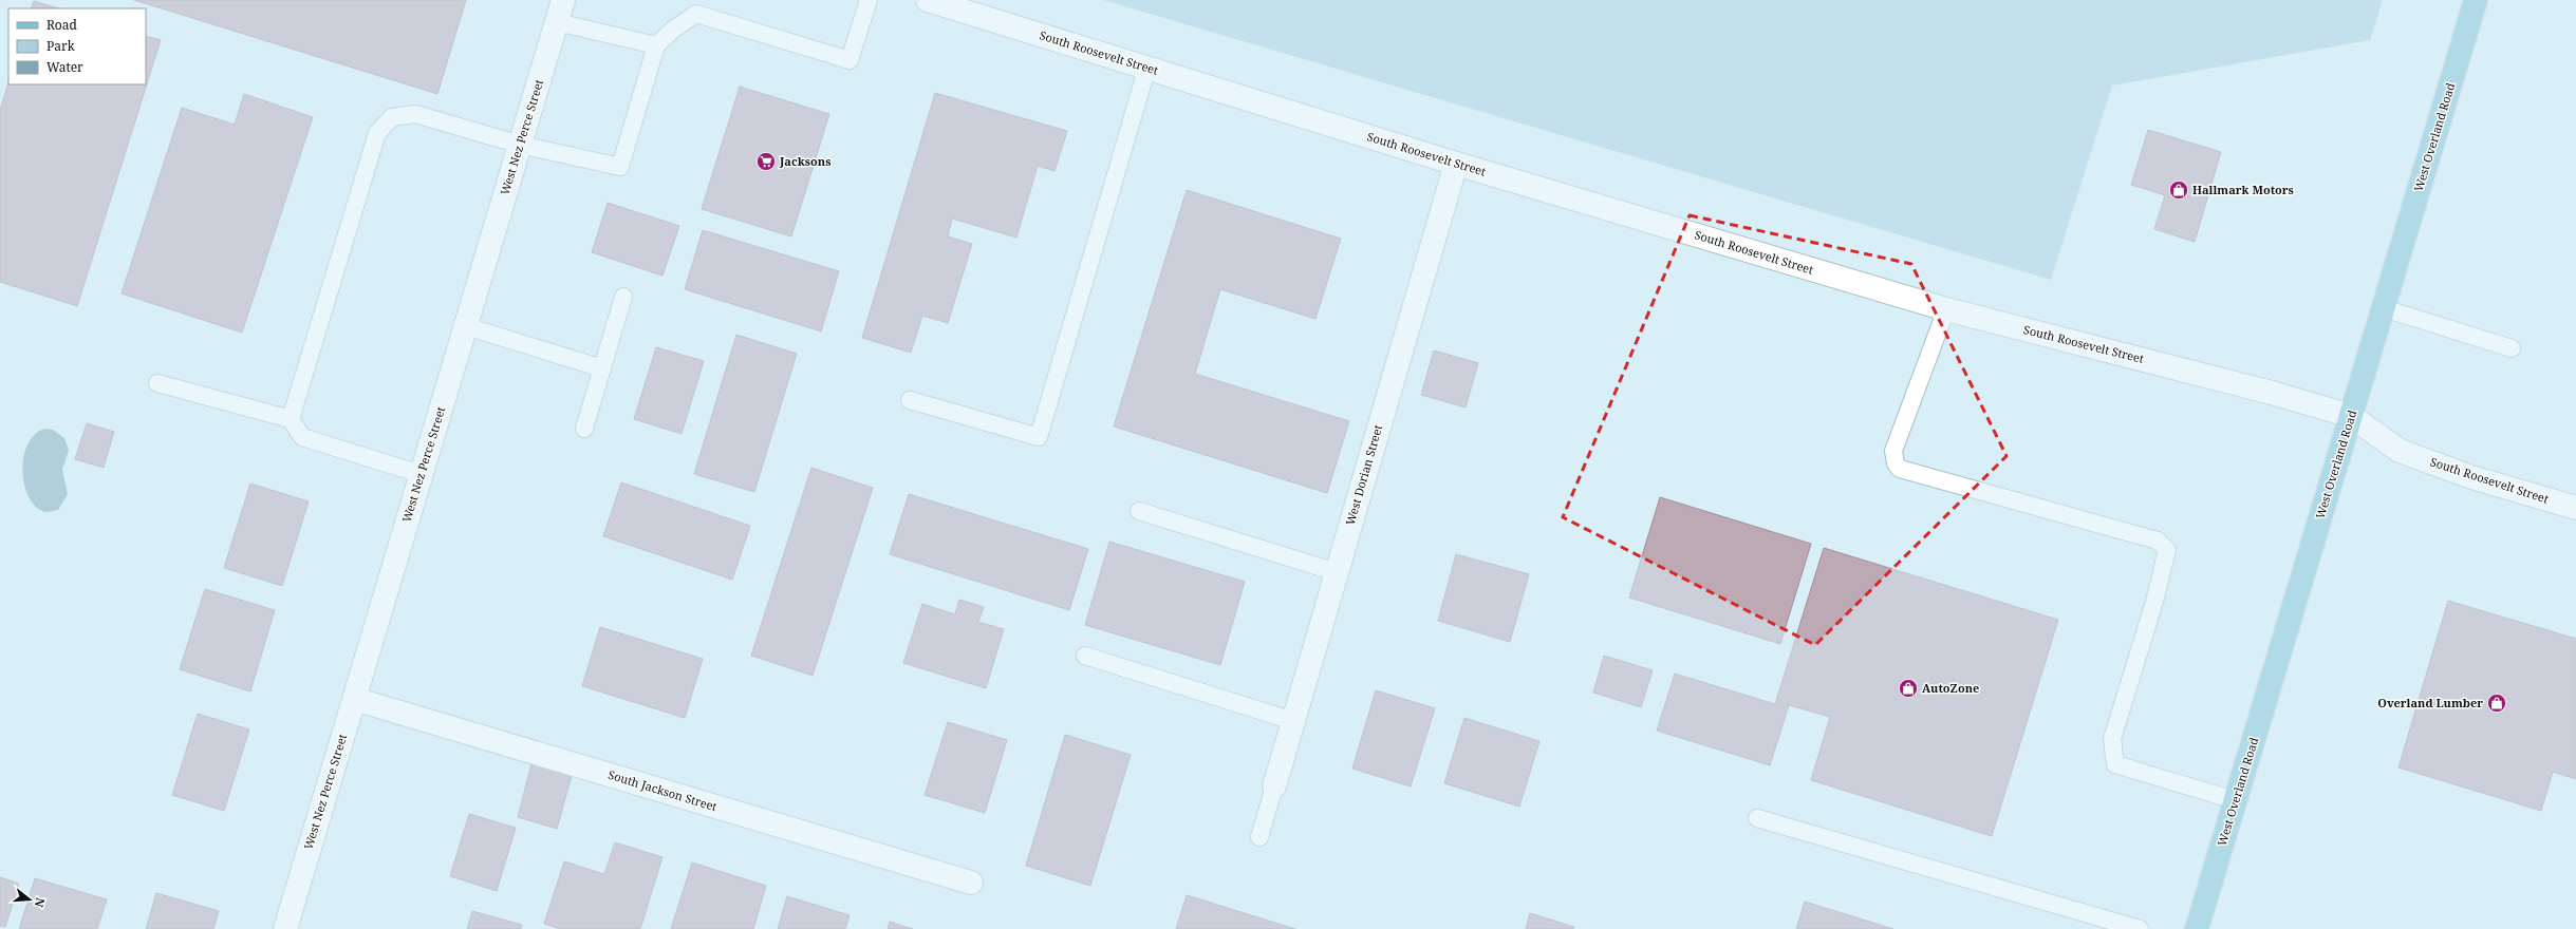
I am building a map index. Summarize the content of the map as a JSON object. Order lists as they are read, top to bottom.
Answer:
{
  "streets": {
    "main road": ["West Overland Road"],
    "street": [
      "South Roosevelt Street",
      "West Nez Perce Street",
      "West Dorian Street",
      "South Jackson Street"
    ]
  },
  "crossings": [
    ["South Roosevelt Street", "West Overland Road"],
    ["South Roosevelt Street", "West Dorian Street"],
    ["West Nez Perce Street", "South Jackson Street"]
  ],
  "places": {
    "supermarket": ["Jacksons"],
    "shop": ["Hallmark Motors", "AutoZone", "Overland Lumber"]
  },
  "legend": ["Road", "Park", "Water"],
  "north": "right"
}
